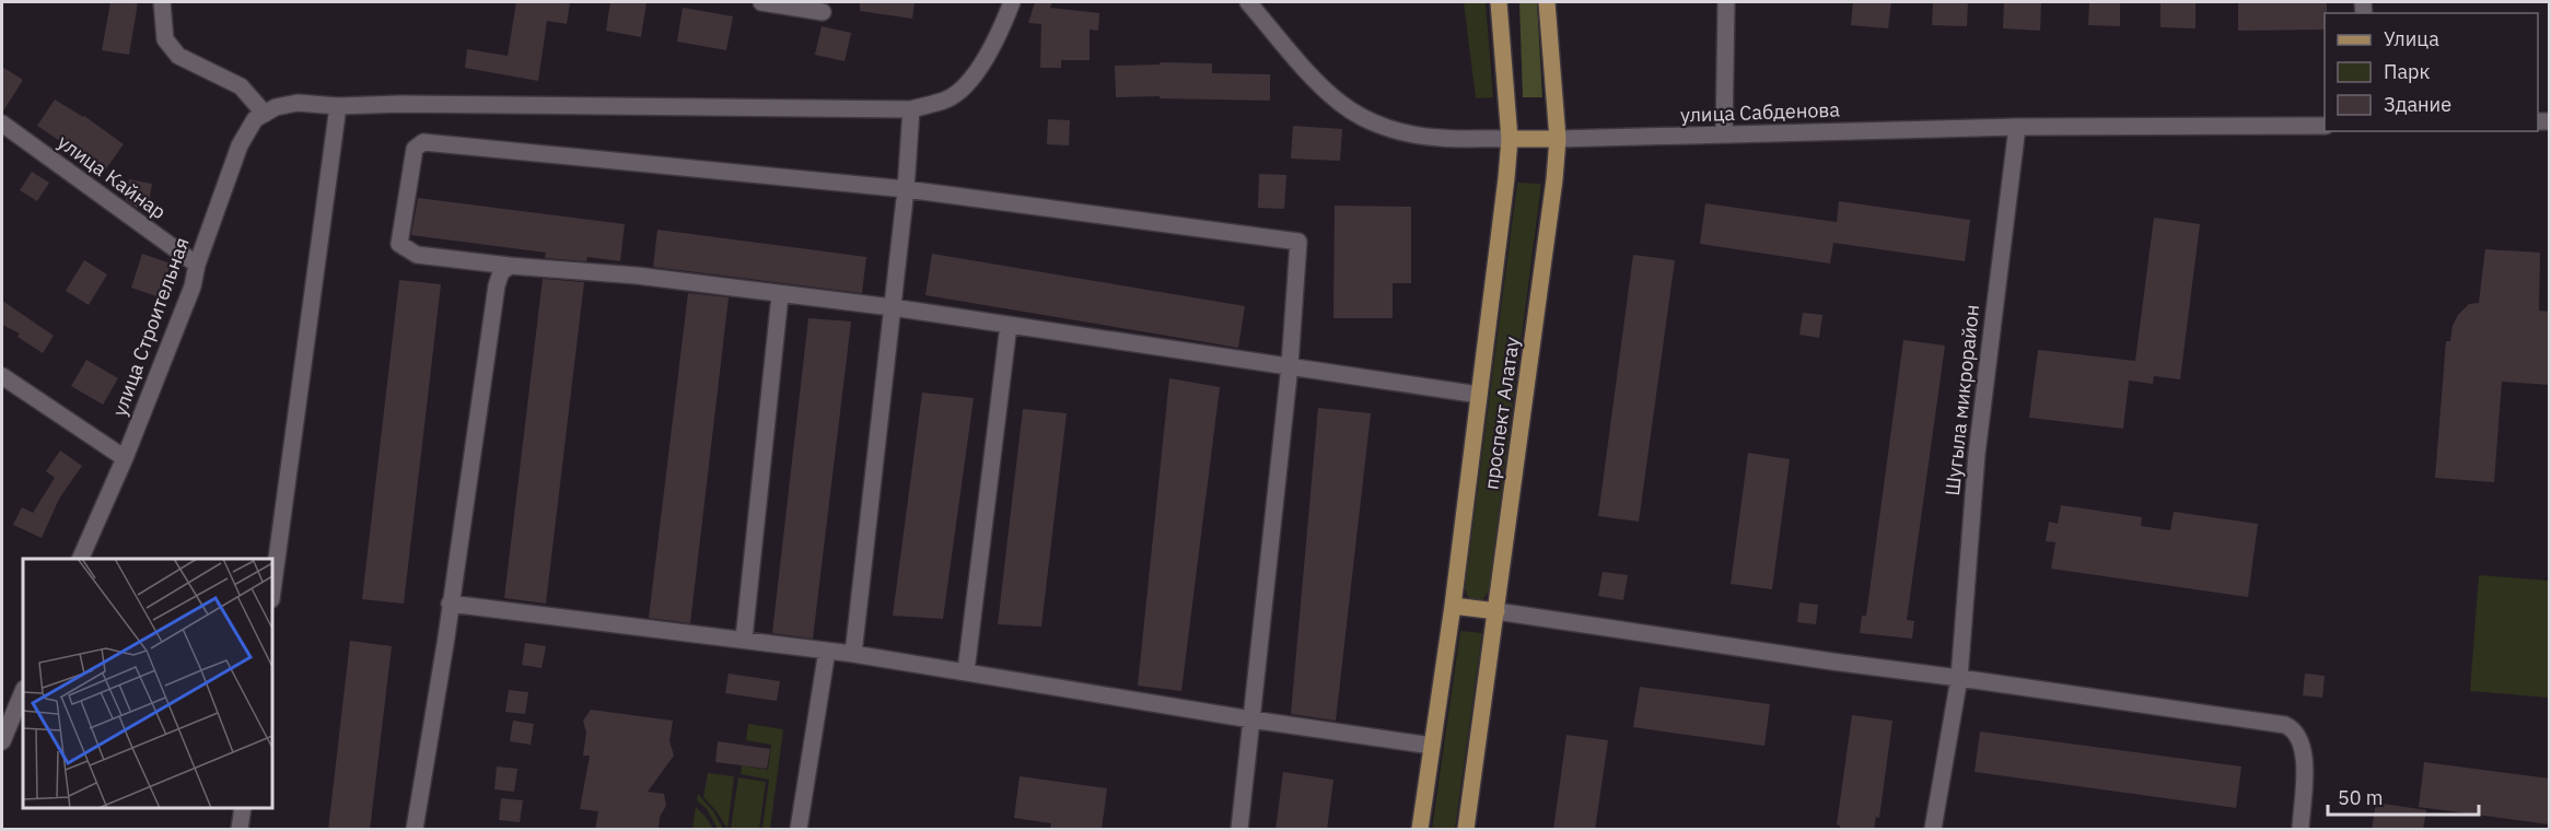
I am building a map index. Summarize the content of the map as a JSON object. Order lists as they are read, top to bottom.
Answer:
{
  "streets": {
    "main road": ["улица Сабденова", "проспект Алатау"],
    "street": ["улица Кайнар", "улица Строительная", "Шугыла микрорайон"]
  },
  "crossings": [
    ["улица Сабденова", "Шугыла микрорайон"],
    ["улица Сабденова", "проспект Алатау"],
    ["улица Кайнар", "улица Строительная"]
  ],
  "legend": ["Улица", "Парк", "Здание"],
  "scale_bar": "50 m"
}
